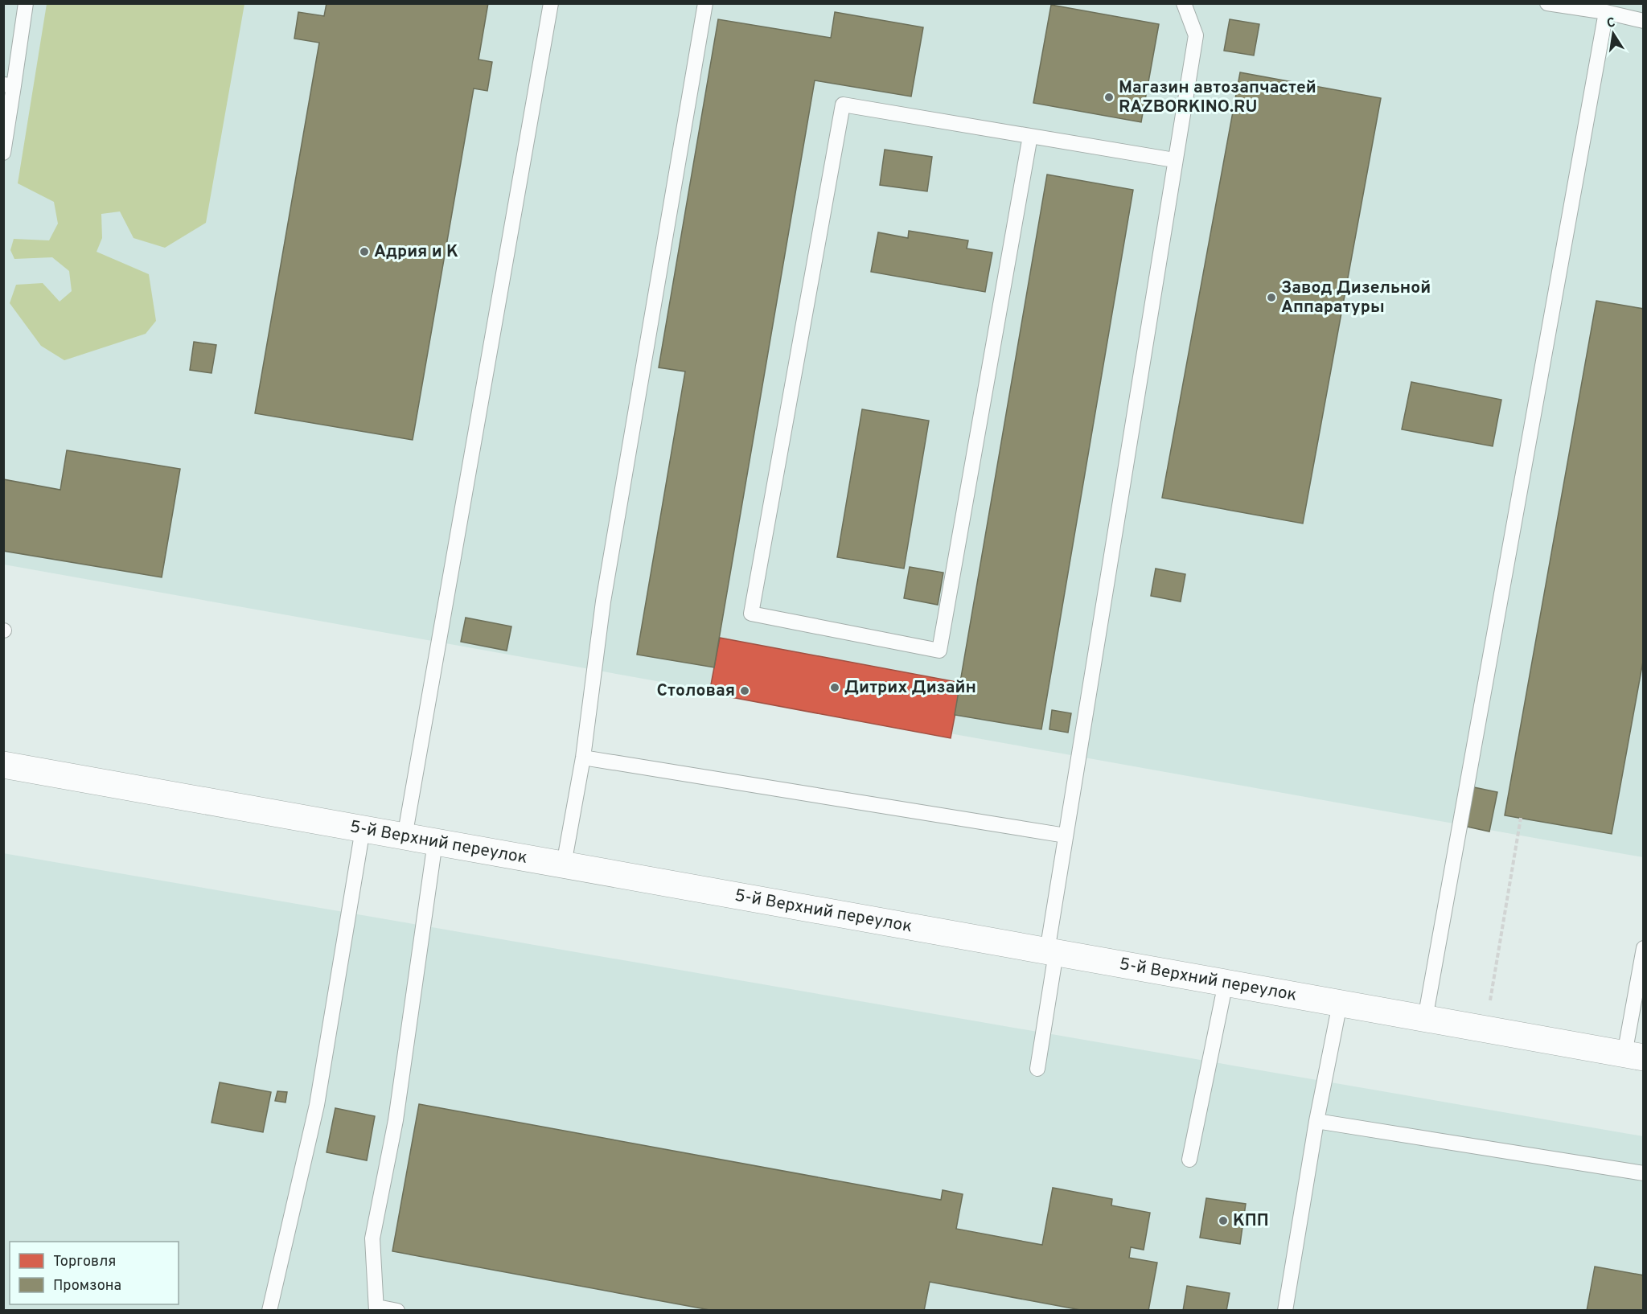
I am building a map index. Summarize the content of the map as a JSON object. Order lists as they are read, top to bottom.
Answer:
{
  "streets": {
    "street": ["5-й Верхний переулок"]
  },
  "places": [
    "Магазин автозапчастей RAZBORKINO.RU",
    "Адрия и К",
    "Завод Дизельной Аппаратуры",
    "Дитрих Дизайн",
    "Столовая",
    "КПП"
  ],
  "legend": ["Торговля", "Промзона"],
  "north": "top"
}
